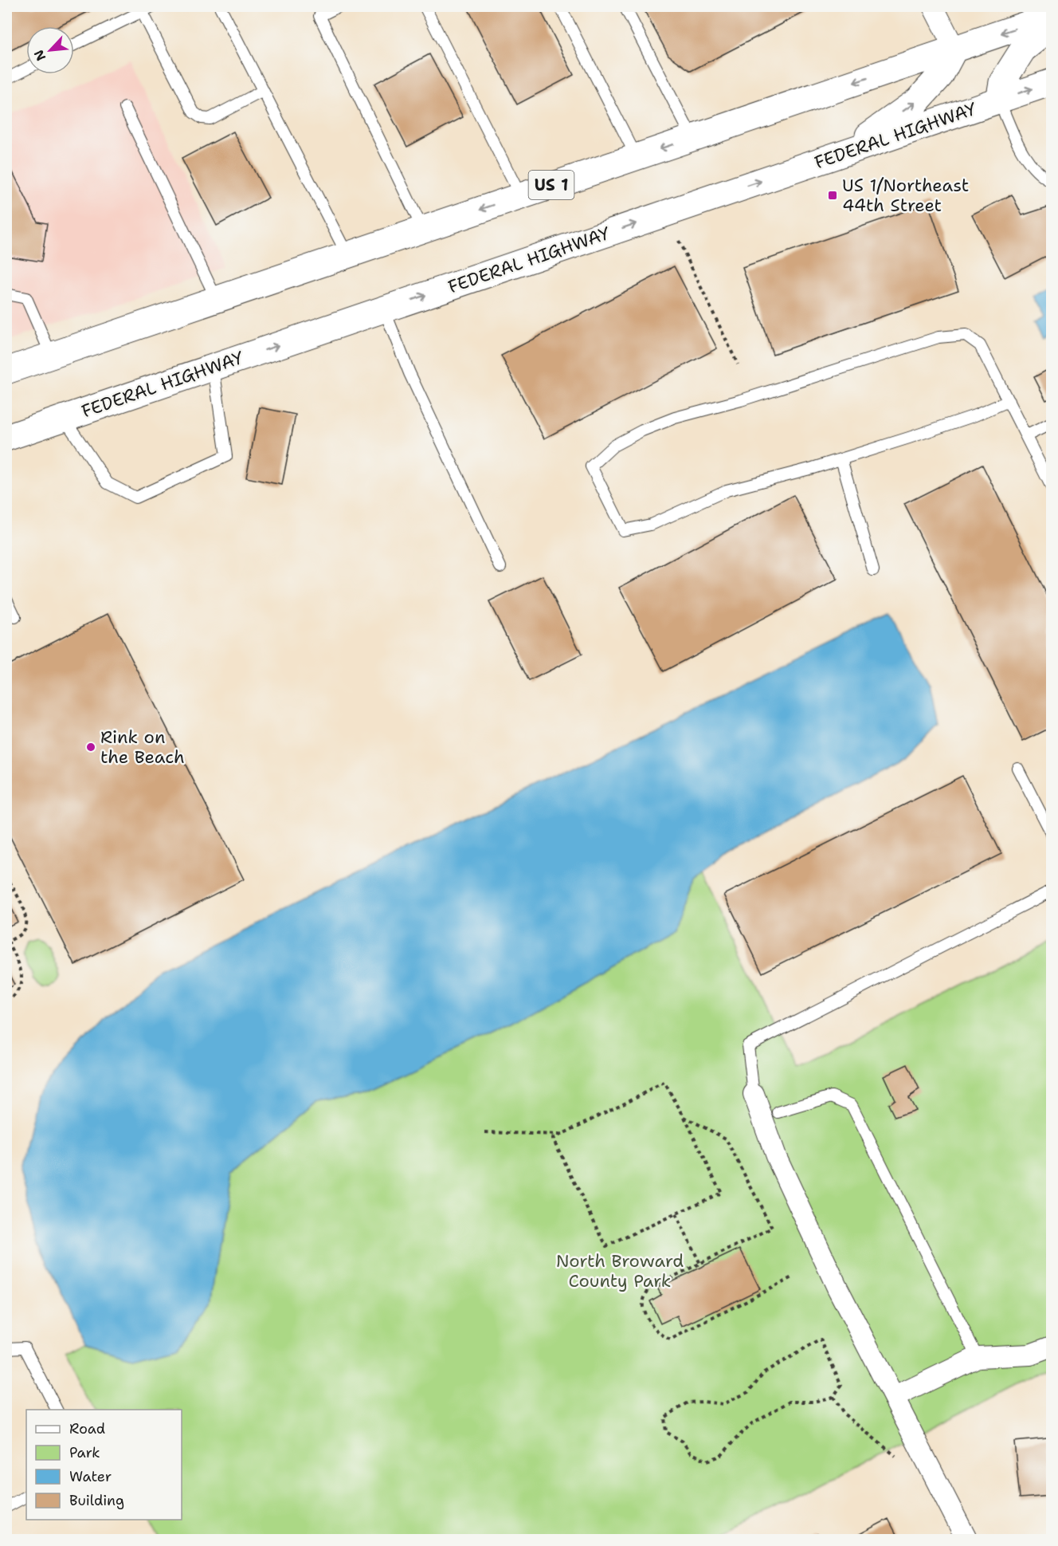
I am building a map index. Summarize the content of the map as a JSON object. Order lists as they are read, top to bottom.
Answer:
{
  "streets": {
    "main road": ["FEDERAL HIGHWAY", "US 1"]
  },
  "parks": ["North Broward County Park"],
  "places": {
    "transit": ["US 1/Northeast 44th Street"],
    "other": ["Rink on the Beach"]
  },
  "legend": [
    "Road",
    "Park",
    "Water",
    "Building"
  ],
  "north": "bottom left"
}
